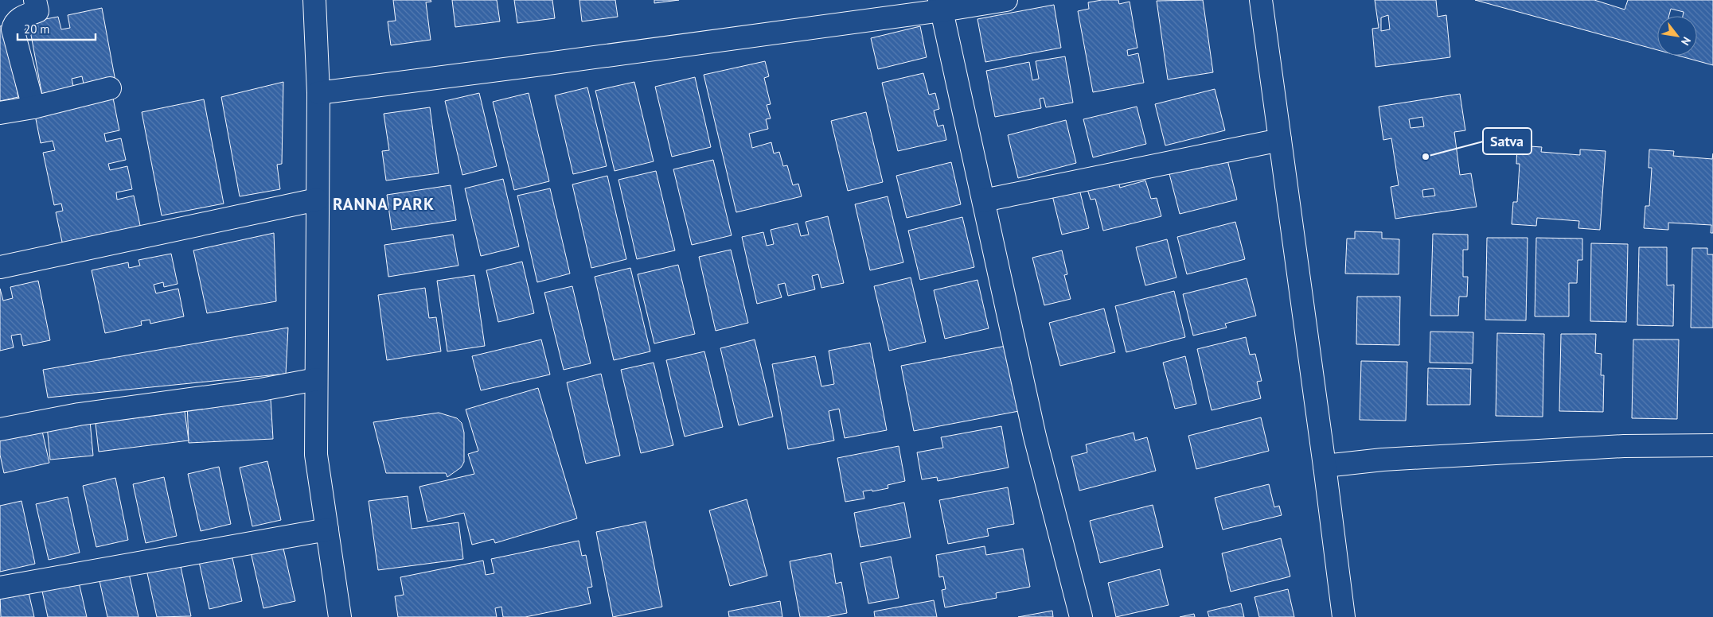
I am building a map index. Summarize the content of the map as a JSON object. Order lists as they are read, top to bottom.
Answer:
{
  "districts": ["RANNA PARK"],
  "places": ["Satva"],
  "scale_bar": "20 m",
  "north": "bottom right"
}
